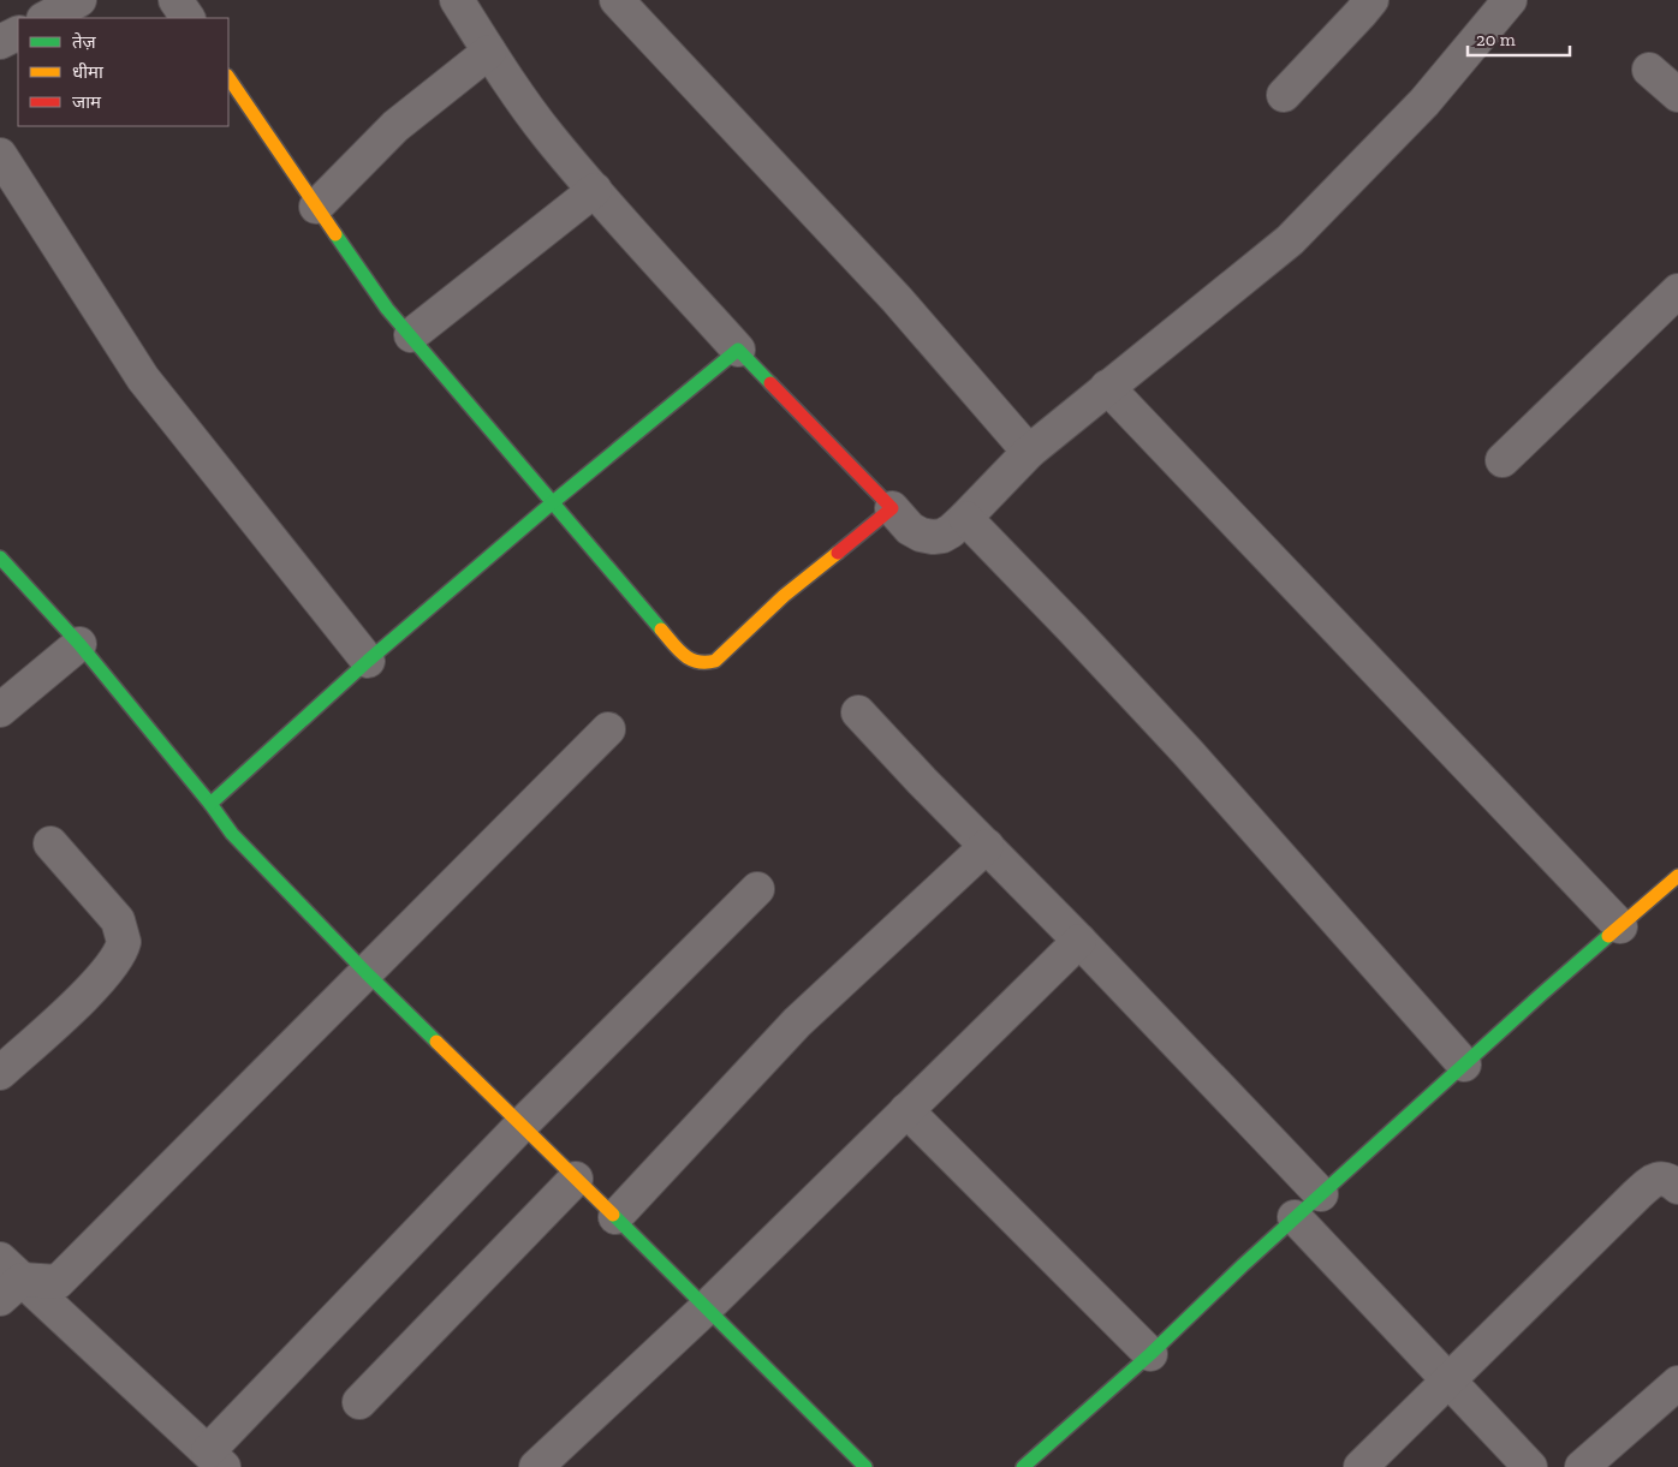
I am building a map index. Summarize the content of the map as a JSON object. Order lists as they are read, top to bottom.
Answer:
{
  "legend": ["तेज़", "धीमा", "जाम"],
  "scale_bar": "20 m"
}
